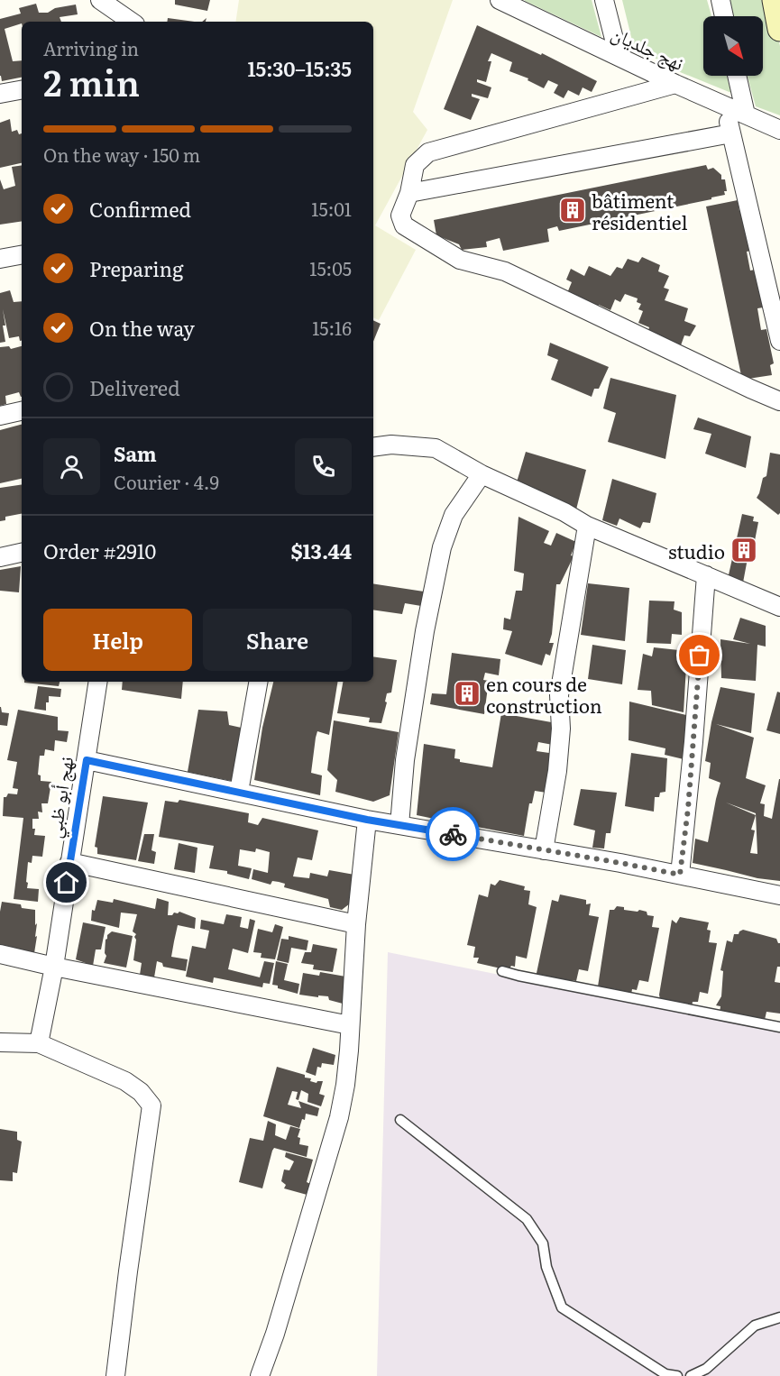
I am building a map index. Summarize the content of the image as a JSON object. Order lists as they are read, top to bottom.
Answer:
{
  "streets": {
    "street": ["نهج جلديان", "نهج أبو ظبي"]
  },
  "places": {
    "building": ["bâtiment résidentiel", "studio", "en cours de construction"]
  },
  "north": "bottom right",
  "page": {
    "heading": ["2 min", "Arriving in", "15:30–15:35"],
    "panel": [
      "Sam",
      "Courier · 4.9",
      "Order #2910",
      "$13.44"
    ],
    "bar": "On the way · 150 m",
    "list": [
      ["Confirmed", "15:01"],
      ["Preparing", "15:05"],
      ["On the way", "15:16"],
      "Delivered"
    ],
    "buttons": ["Help", "Share"]
  }
}
